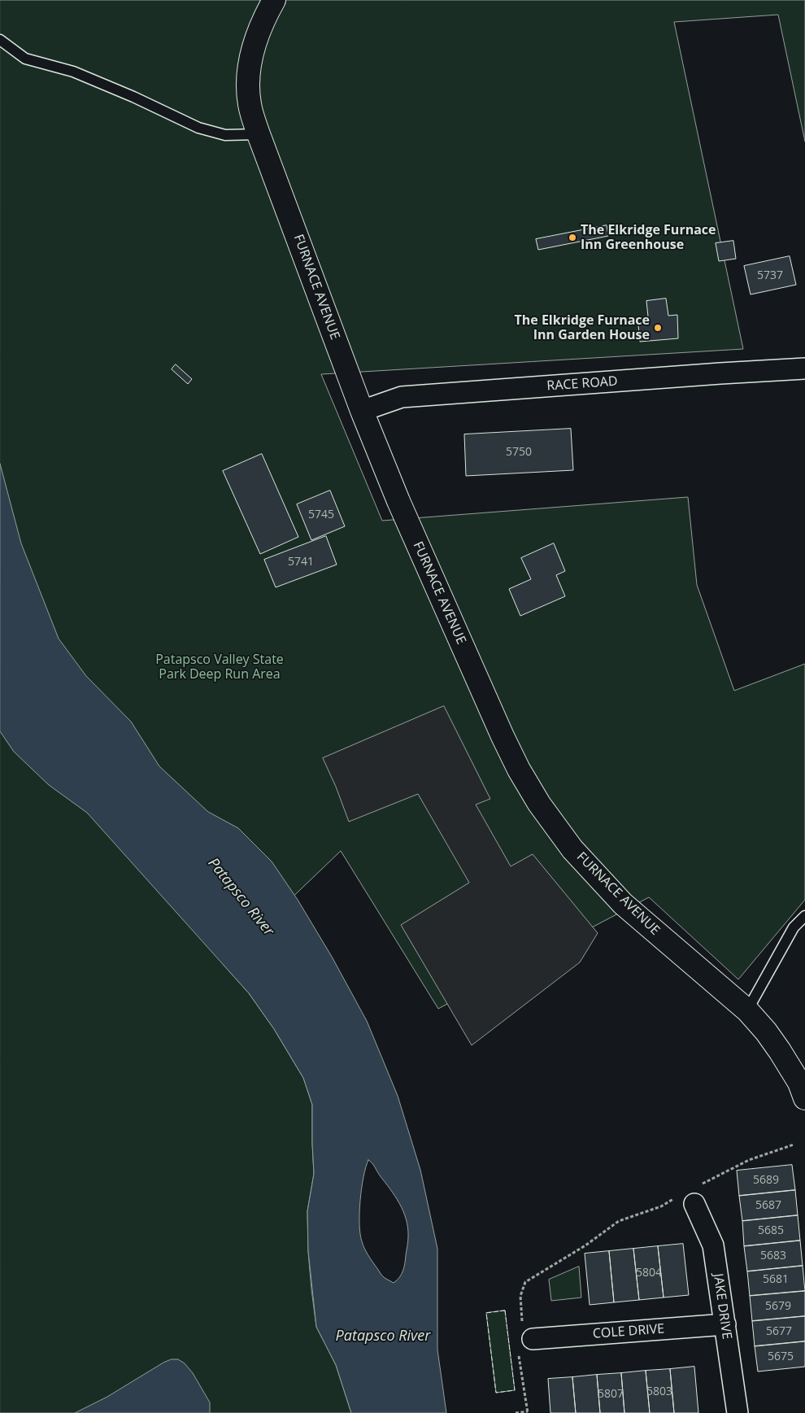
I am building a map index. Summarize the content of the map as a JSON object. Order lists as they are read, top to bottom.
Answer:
{
  "streets": {
    "street": [
      "FURNACE AVENUE",
      "RACE ROAD",
      "JAKE DRIVE",
      "COLE DRIVE"
    ]
  },
  "crossings": [
    ["FURNACE AVENUE", "RACE ROAD"],
    ["JAKE DRIVE", "COLE DRIVE"]
  ],
  "water": ["Patapsco River"],
  "parks": ["Patapsco Valley State Park Deep Run Area"],
  "places": ["The Elkridge Furnace Inn Greenhouse", "The Elkridge Furnace Inn Garden House"],
  "house_numbers": [
    "5737",
    "5750",
    "5745",
    "5741",
    "5689",
    "5687",
    "5685",
    "5683",
    "5804",
    "5681",
    "5679",
    "5677",
    "5675",
    "5803",
    "5807"
  ]
}
